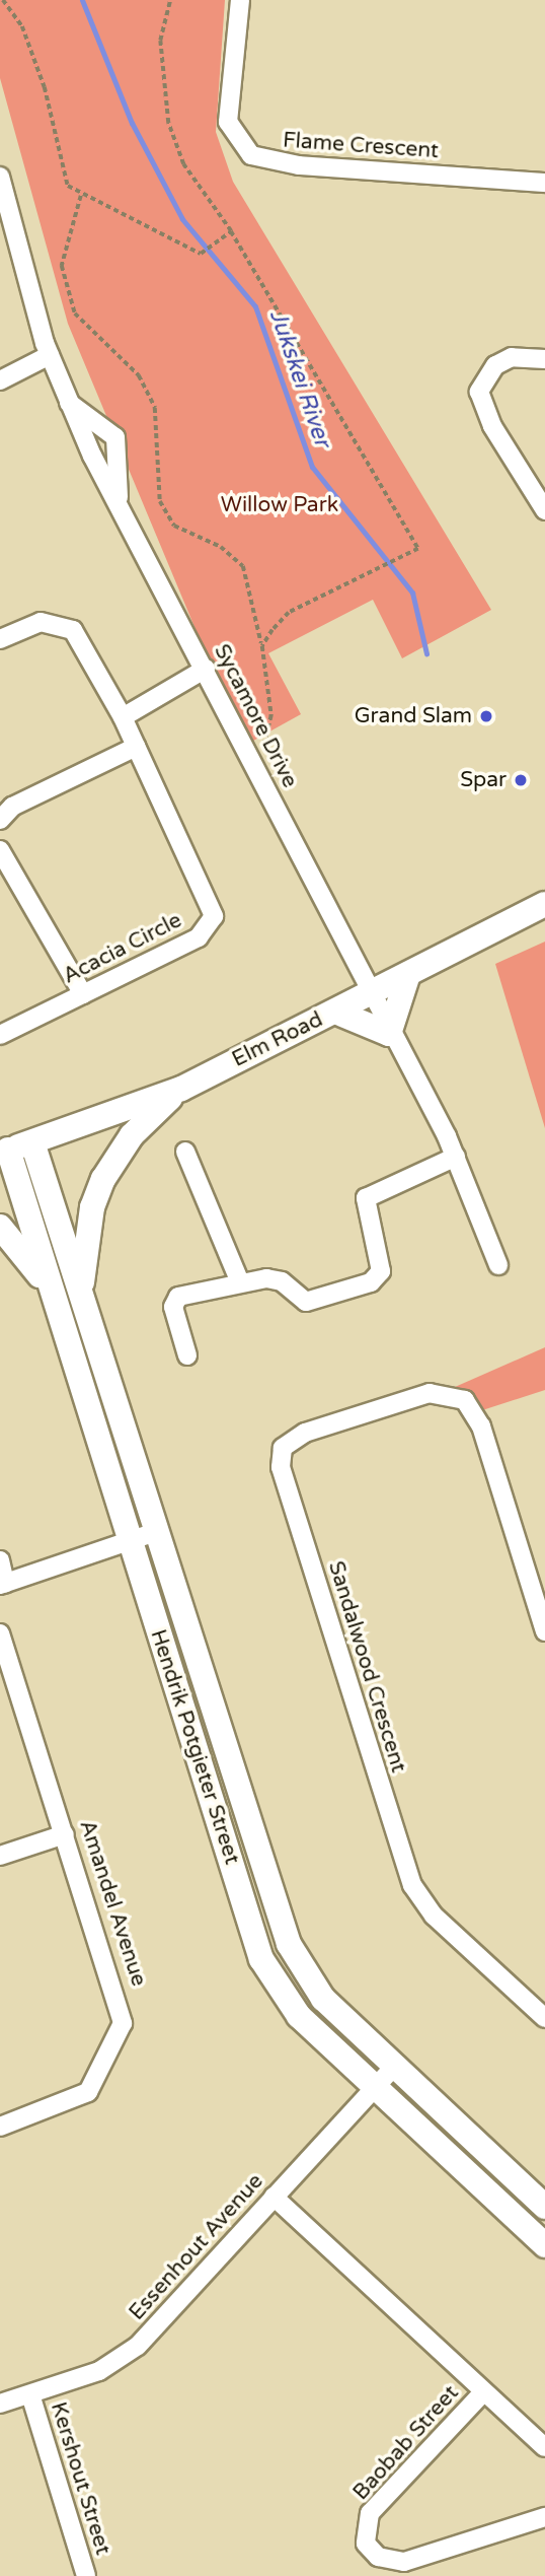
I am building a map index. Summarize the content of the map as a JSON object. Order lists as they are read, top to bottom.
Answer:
{
  "streets": {
    "street": [
      "Flame Crescent",
      "Sycamore Drive",
      "Acacia Circle",
      "Elm Road",
      "Sandalwood Crescent",
      "Hendrik Potgieter Street",
      "Amandel Avenue",
      "Essenhout Avenue",
      "Baobab Street",
      "Kershout Street"
    ]
  },
  "crossings": [
    ["Sycamore Drive", "Elm Road"],
    ["Elm Road", "Hendrik Potgieter Street"],
    ["Hendrik Potgieter Street", "Essenhout Avenue"],
    ["Essenhout Avenue", "Baobab Street"],
    ["Essenhout Avenue", "Kershout Street"]
  ],
  "water": ["Jukskei River"],
  "parks": ["Willow Park"],
  "places": ["Grand Slam", "Spar"]
}
